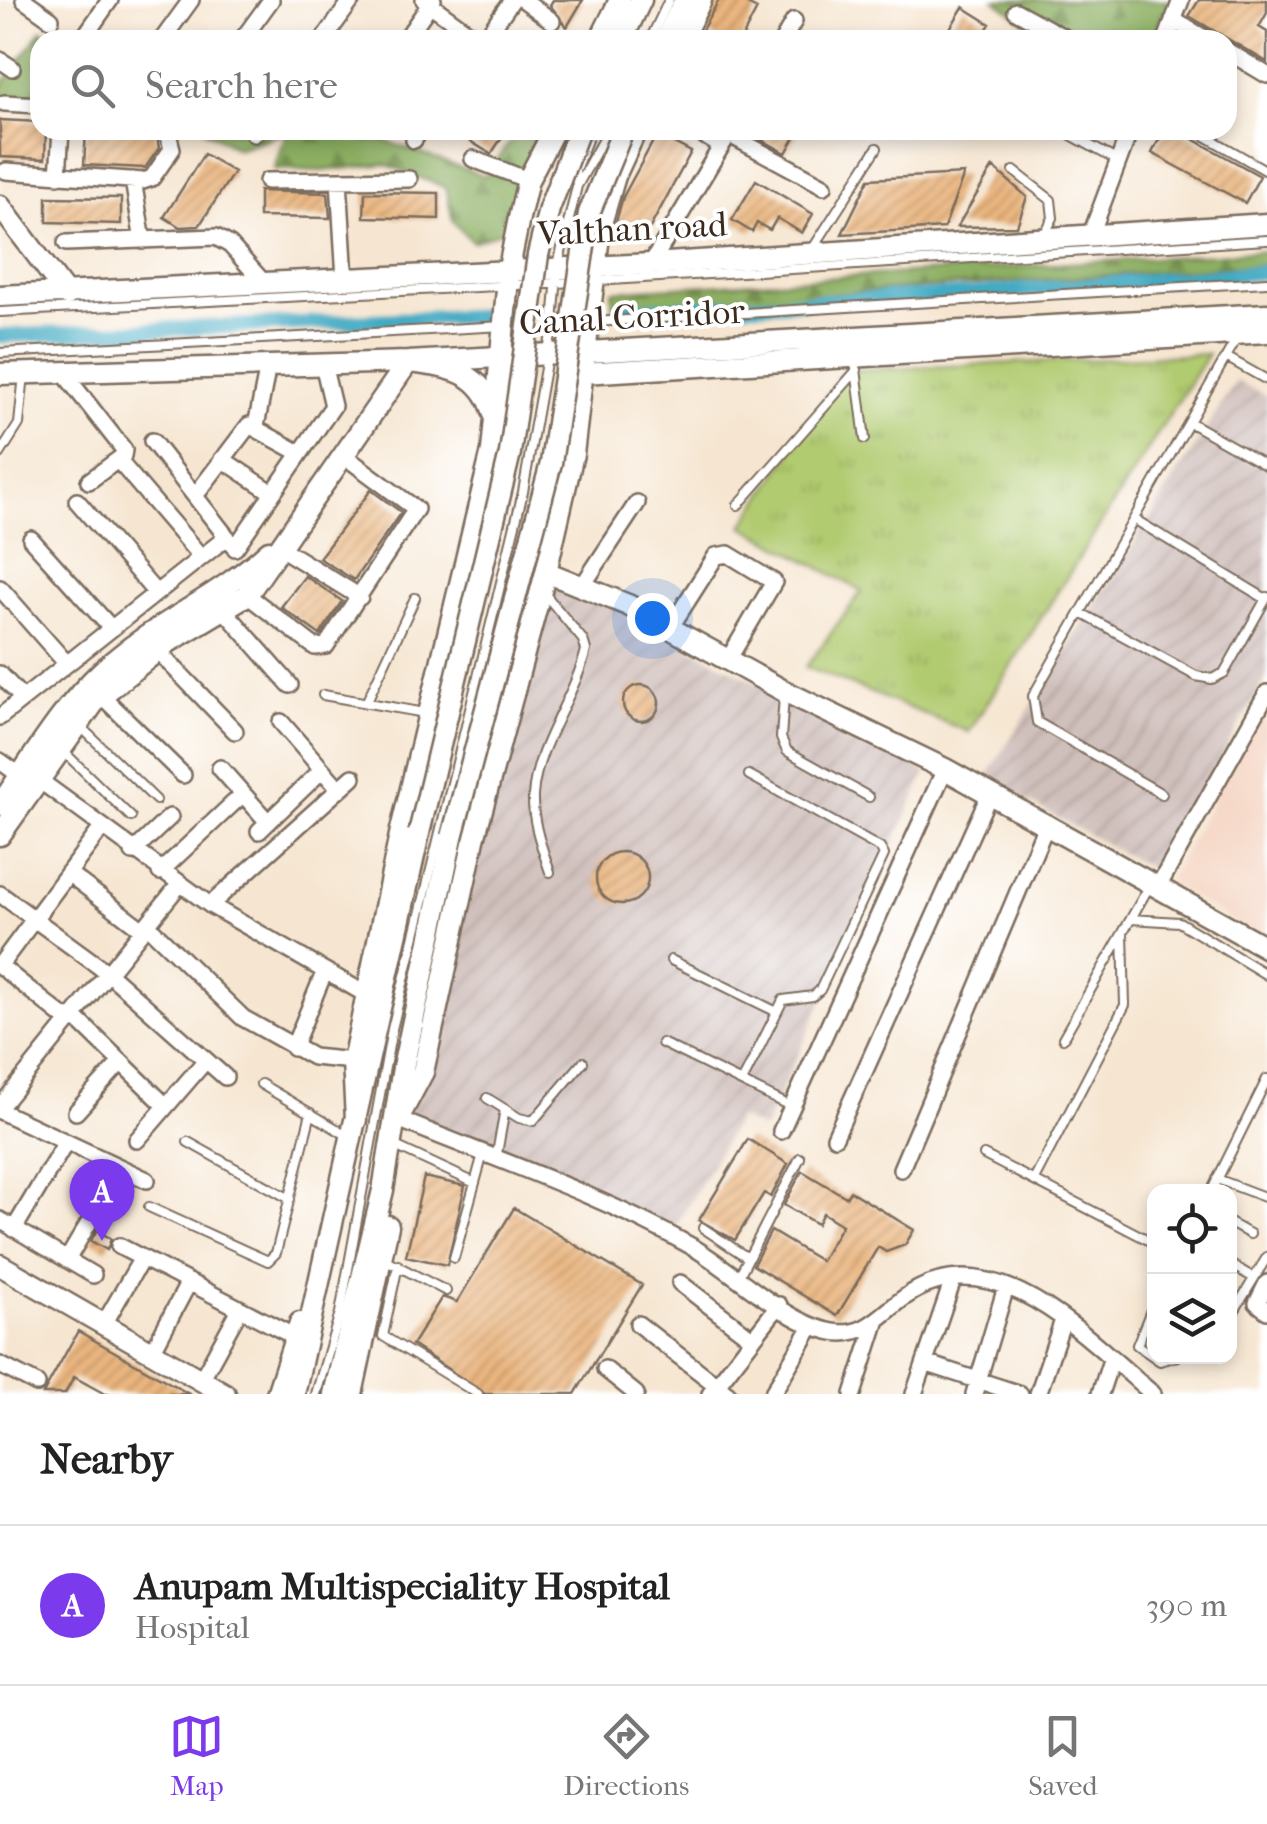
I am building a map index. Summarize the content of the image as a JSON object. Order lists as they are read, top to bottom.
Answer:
{
  "streets": {
    "main road": ["Valthan road", "Canal Corridor"]
  },
  "page": {
    "search": "Search here",
    "pins": "A",
    "heading": "Nearby",
    "list": [
      {
        "mark": "A",
        "name": "Anupam Multispeciality Hospital",
        "note": "Hospital",
        "value": "390 m"
      }
    ],
    "nav": ["Map", "Directions", "Saved"]
  }
}
